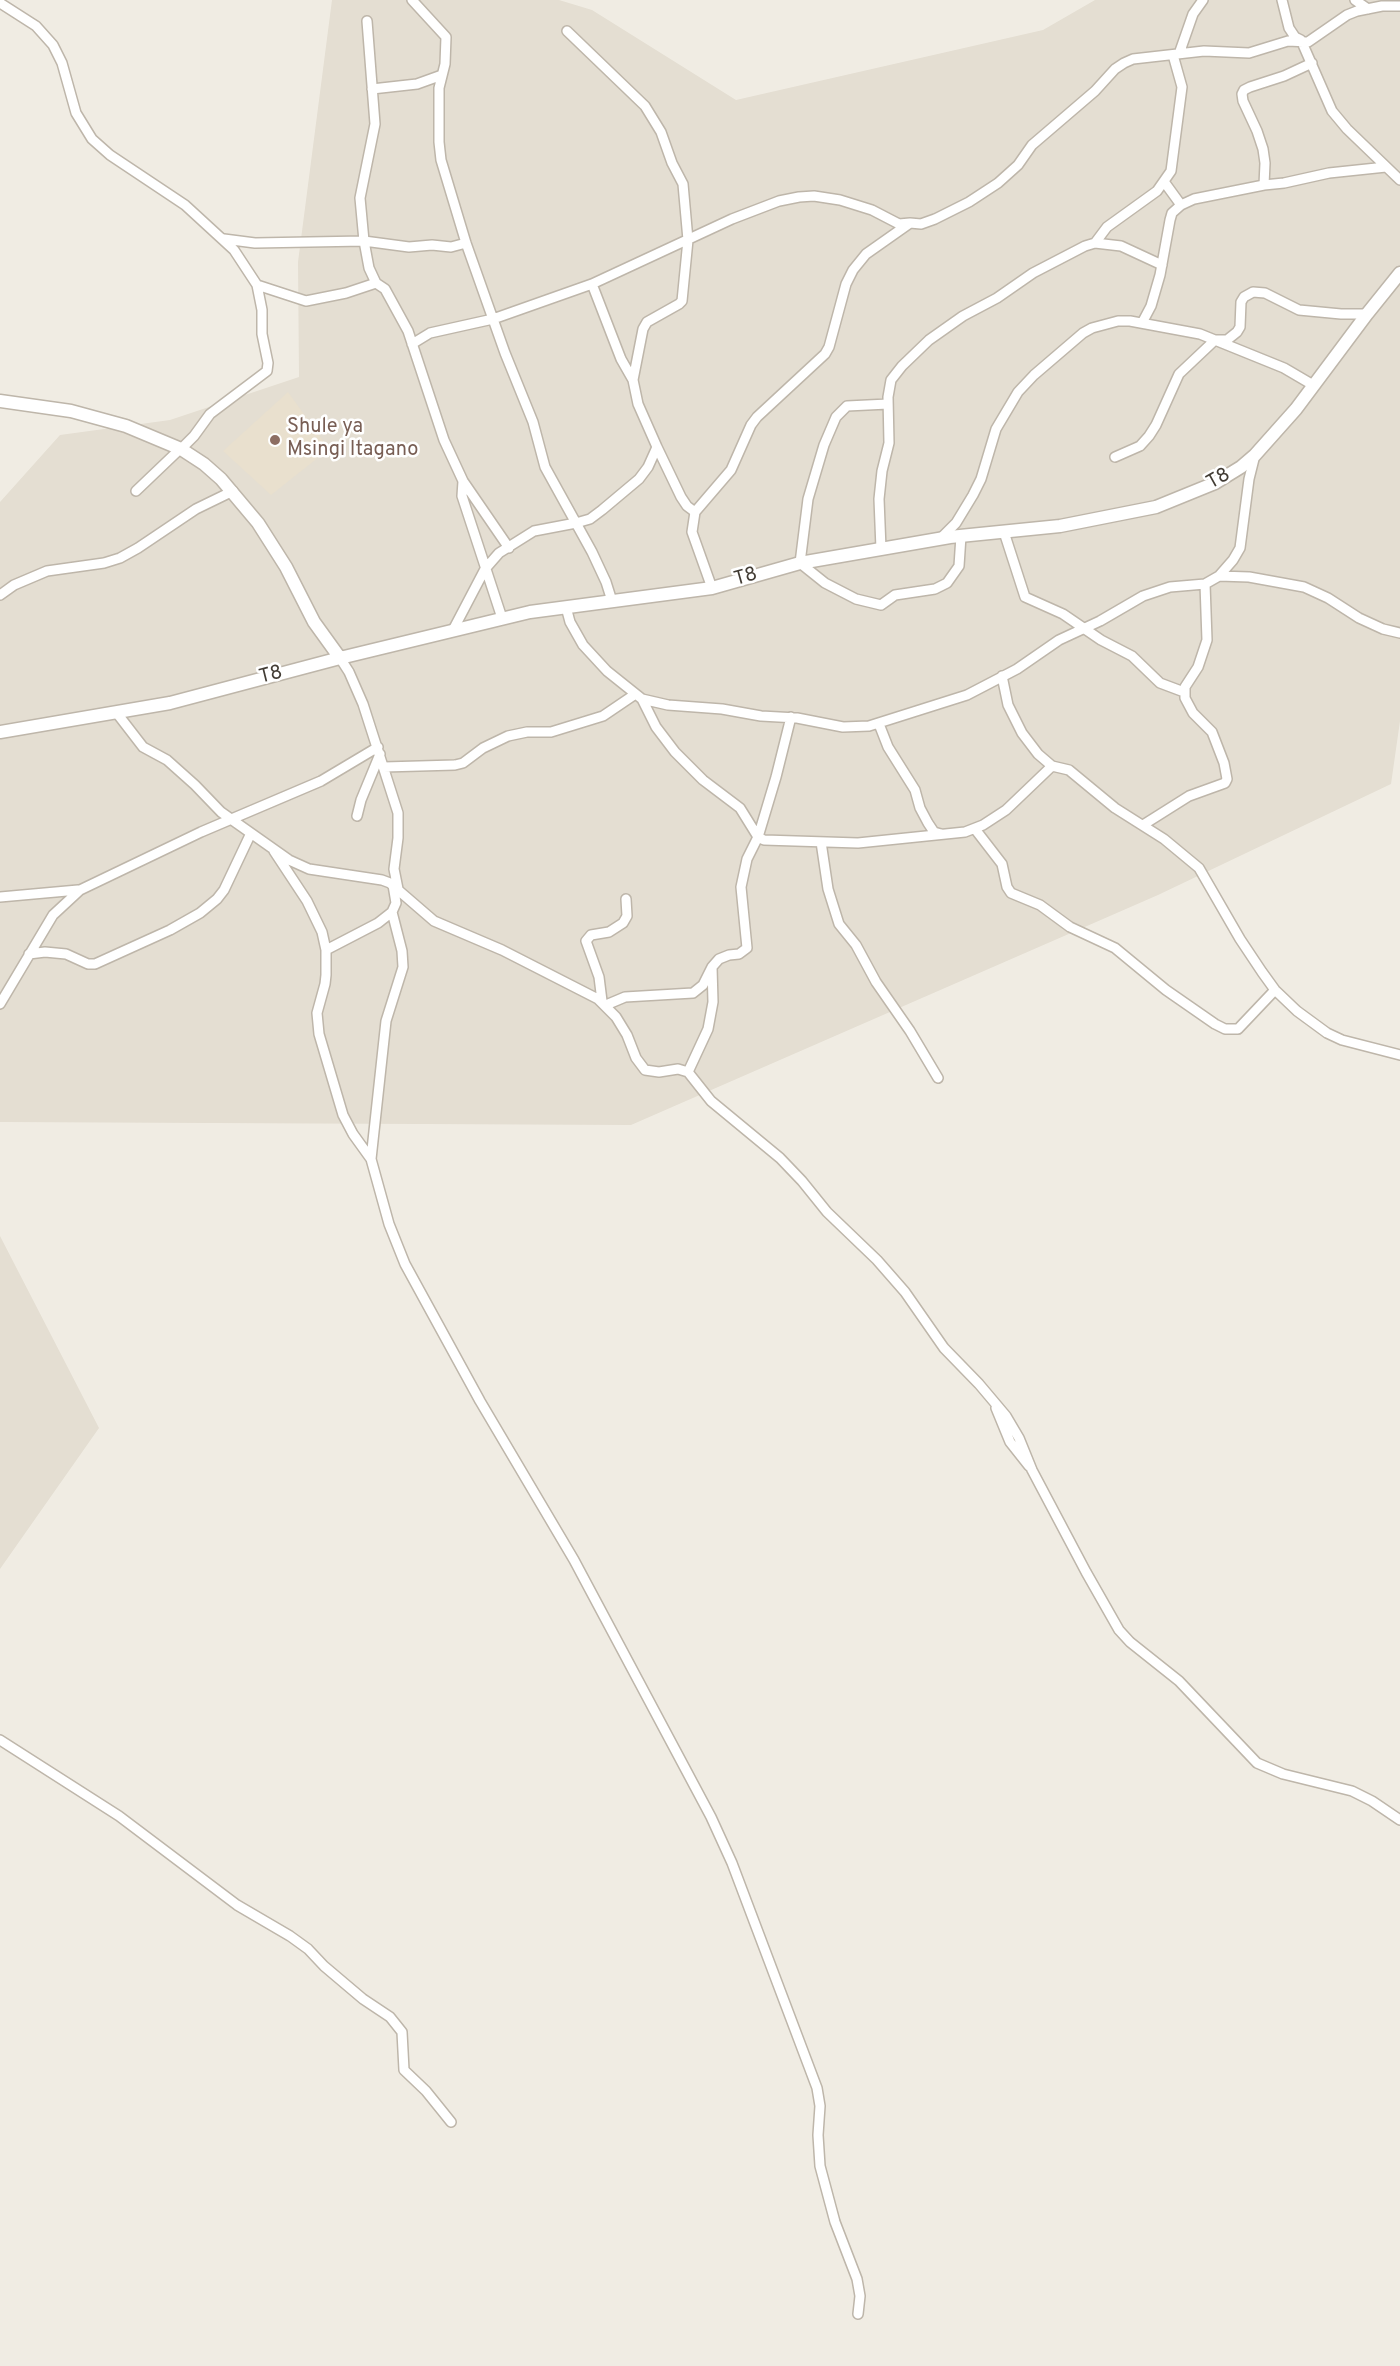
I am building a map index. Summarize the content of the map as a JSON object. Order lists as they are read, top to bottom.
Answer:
{
  "streets": {
    "street": ["T8"]
  },
  "places": ["Shule ya Msingi Itagano"]
}
